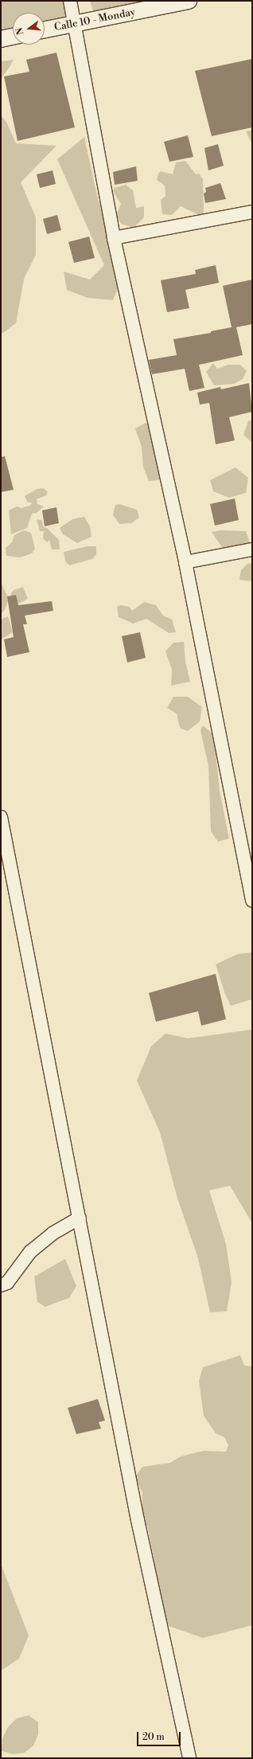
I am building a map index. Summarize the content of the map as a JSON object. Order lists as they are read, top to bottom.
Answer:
{
  "streets": {
    "street": ["Calle 10 - Monday"]
  },
  "scale_bar": "20 m",
  "north": "left"
}
